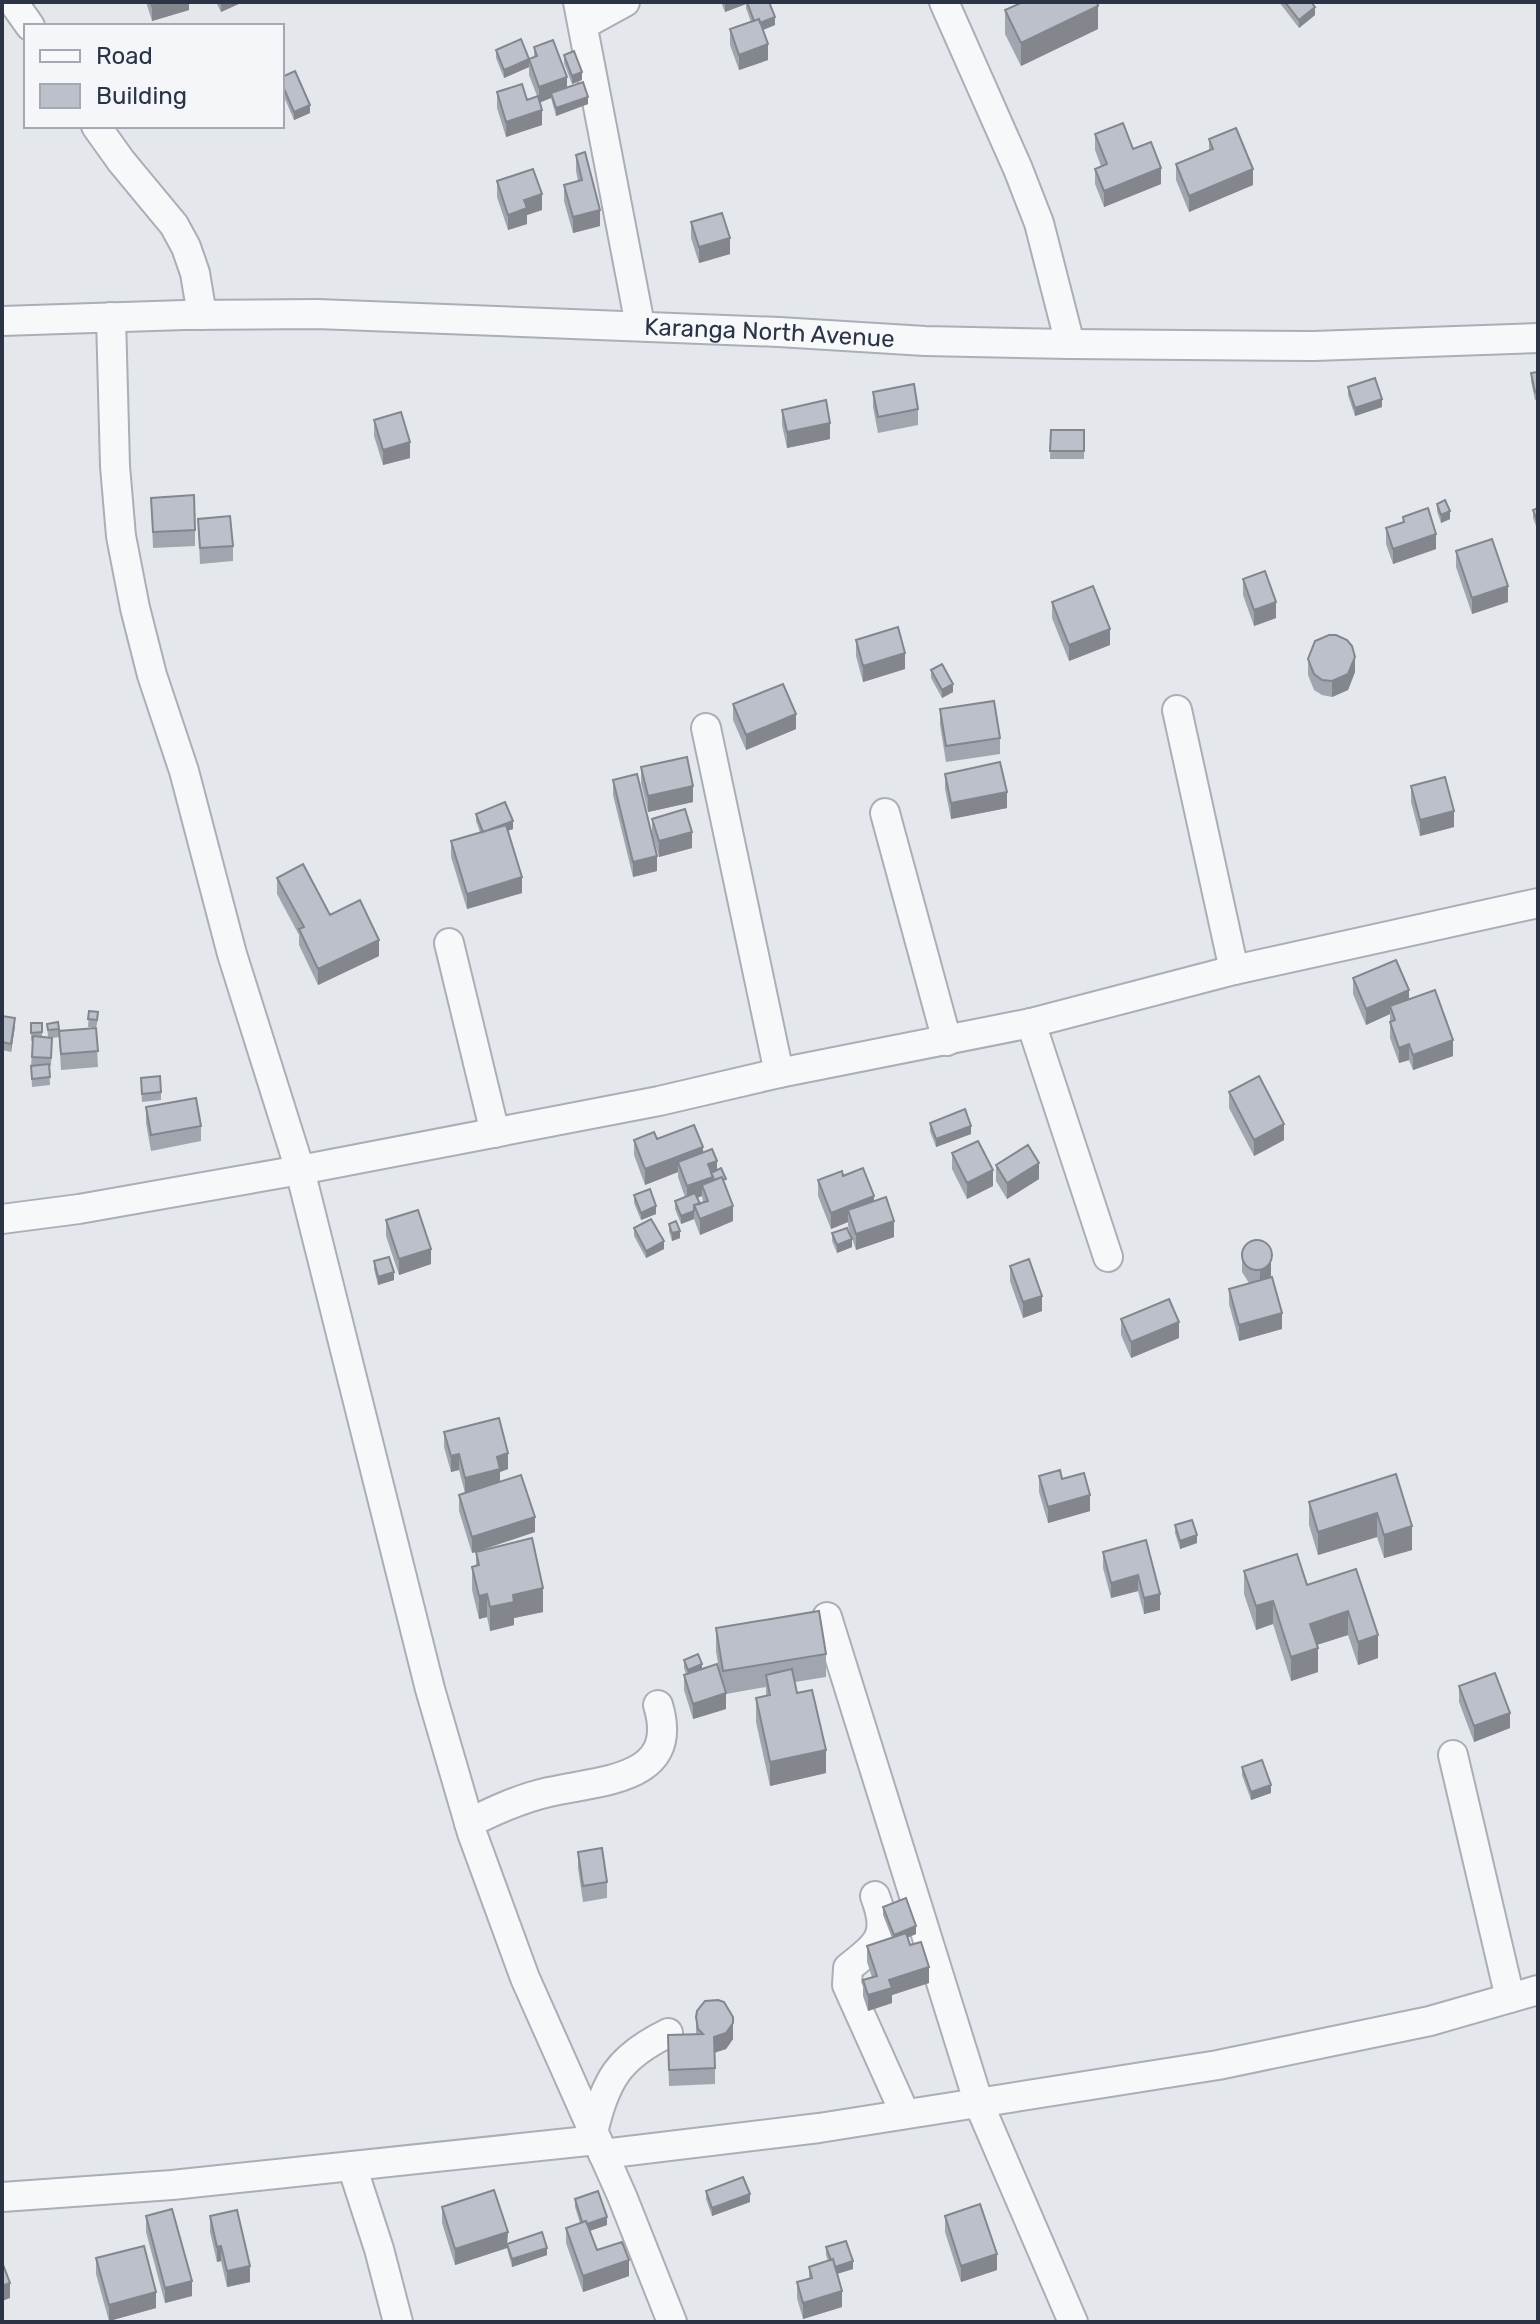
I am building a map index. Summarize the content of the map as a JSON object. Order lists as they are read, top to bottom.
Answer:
{
  "streets": {
    "street": ["Karanga North Avenue"]
  },
  "legend": ["Road", "Building"]
}
